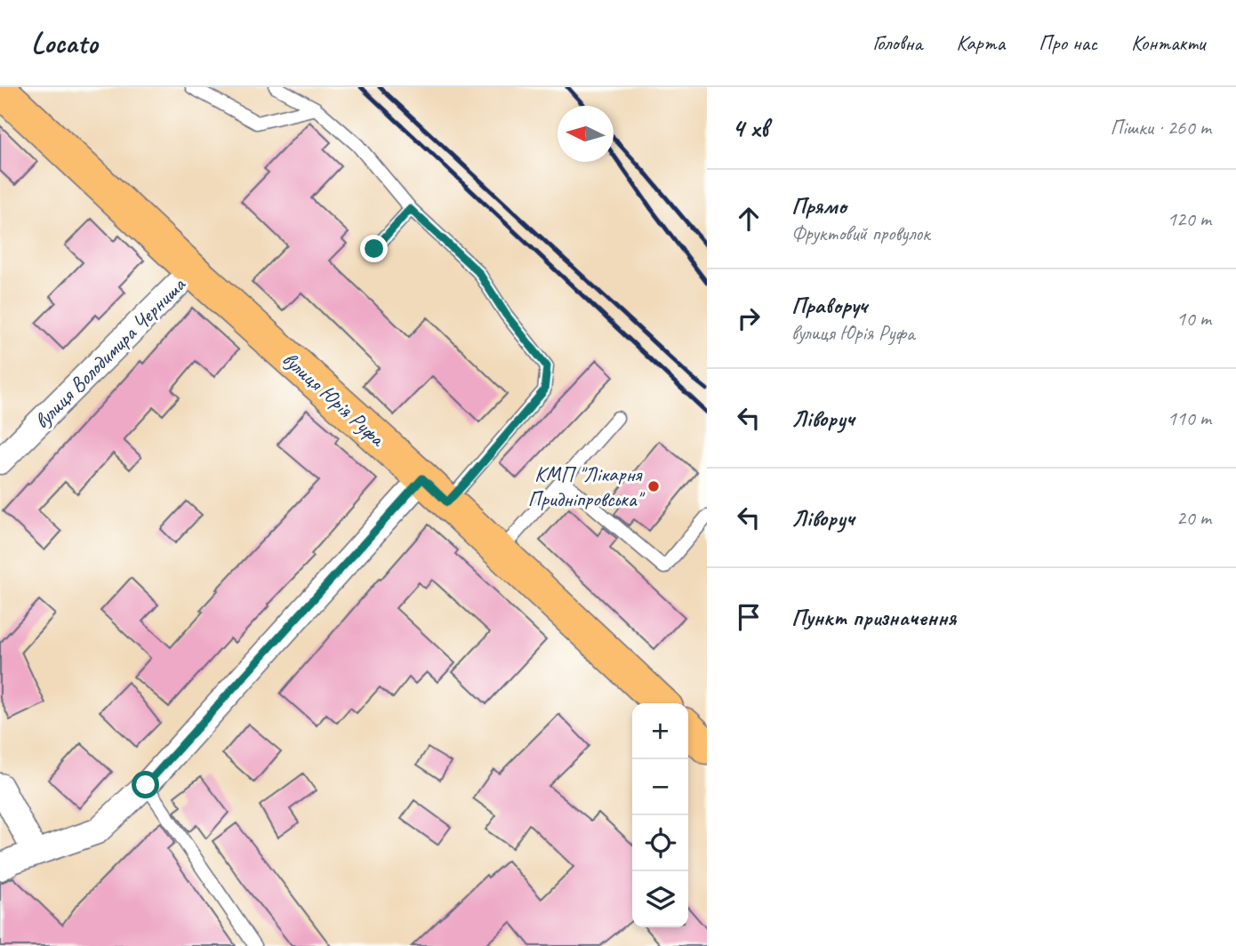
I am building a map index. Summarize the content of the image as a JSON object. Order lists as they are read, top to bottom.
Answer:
{
  "streets": {
    "main road": ["вулиця Юрія Руфа"],
    "street": ["вулиця Володимира Черниша"]
  },
  "crossings": [
    ["вулиця Володимира Черниша", "вулиця Юрія Руфа"]
  ],
  "places": ["КМП \"Лікарня Придніпровська\""],
  "north": "left",
  "page": {
    "header": "Locato",
    "nav": [
      "Головна",
      "Карта",
      "Про нас",
      "Контакти"
    ],
    "heading": ["4 хв", "Пішки · 260 m"],
    "list": [
      ["Прямо", "Фруктовий провулок", "120 m"],
      ["Праворуч", "вулиця Юрія Руфа", "10 m"],
      ["Ліворуч", "110 m"],
      ["Ліворуч", "20 m"],
      "Пункт призначення"
    ],
    "map_buttons": ["+", "−"]
  }
}
